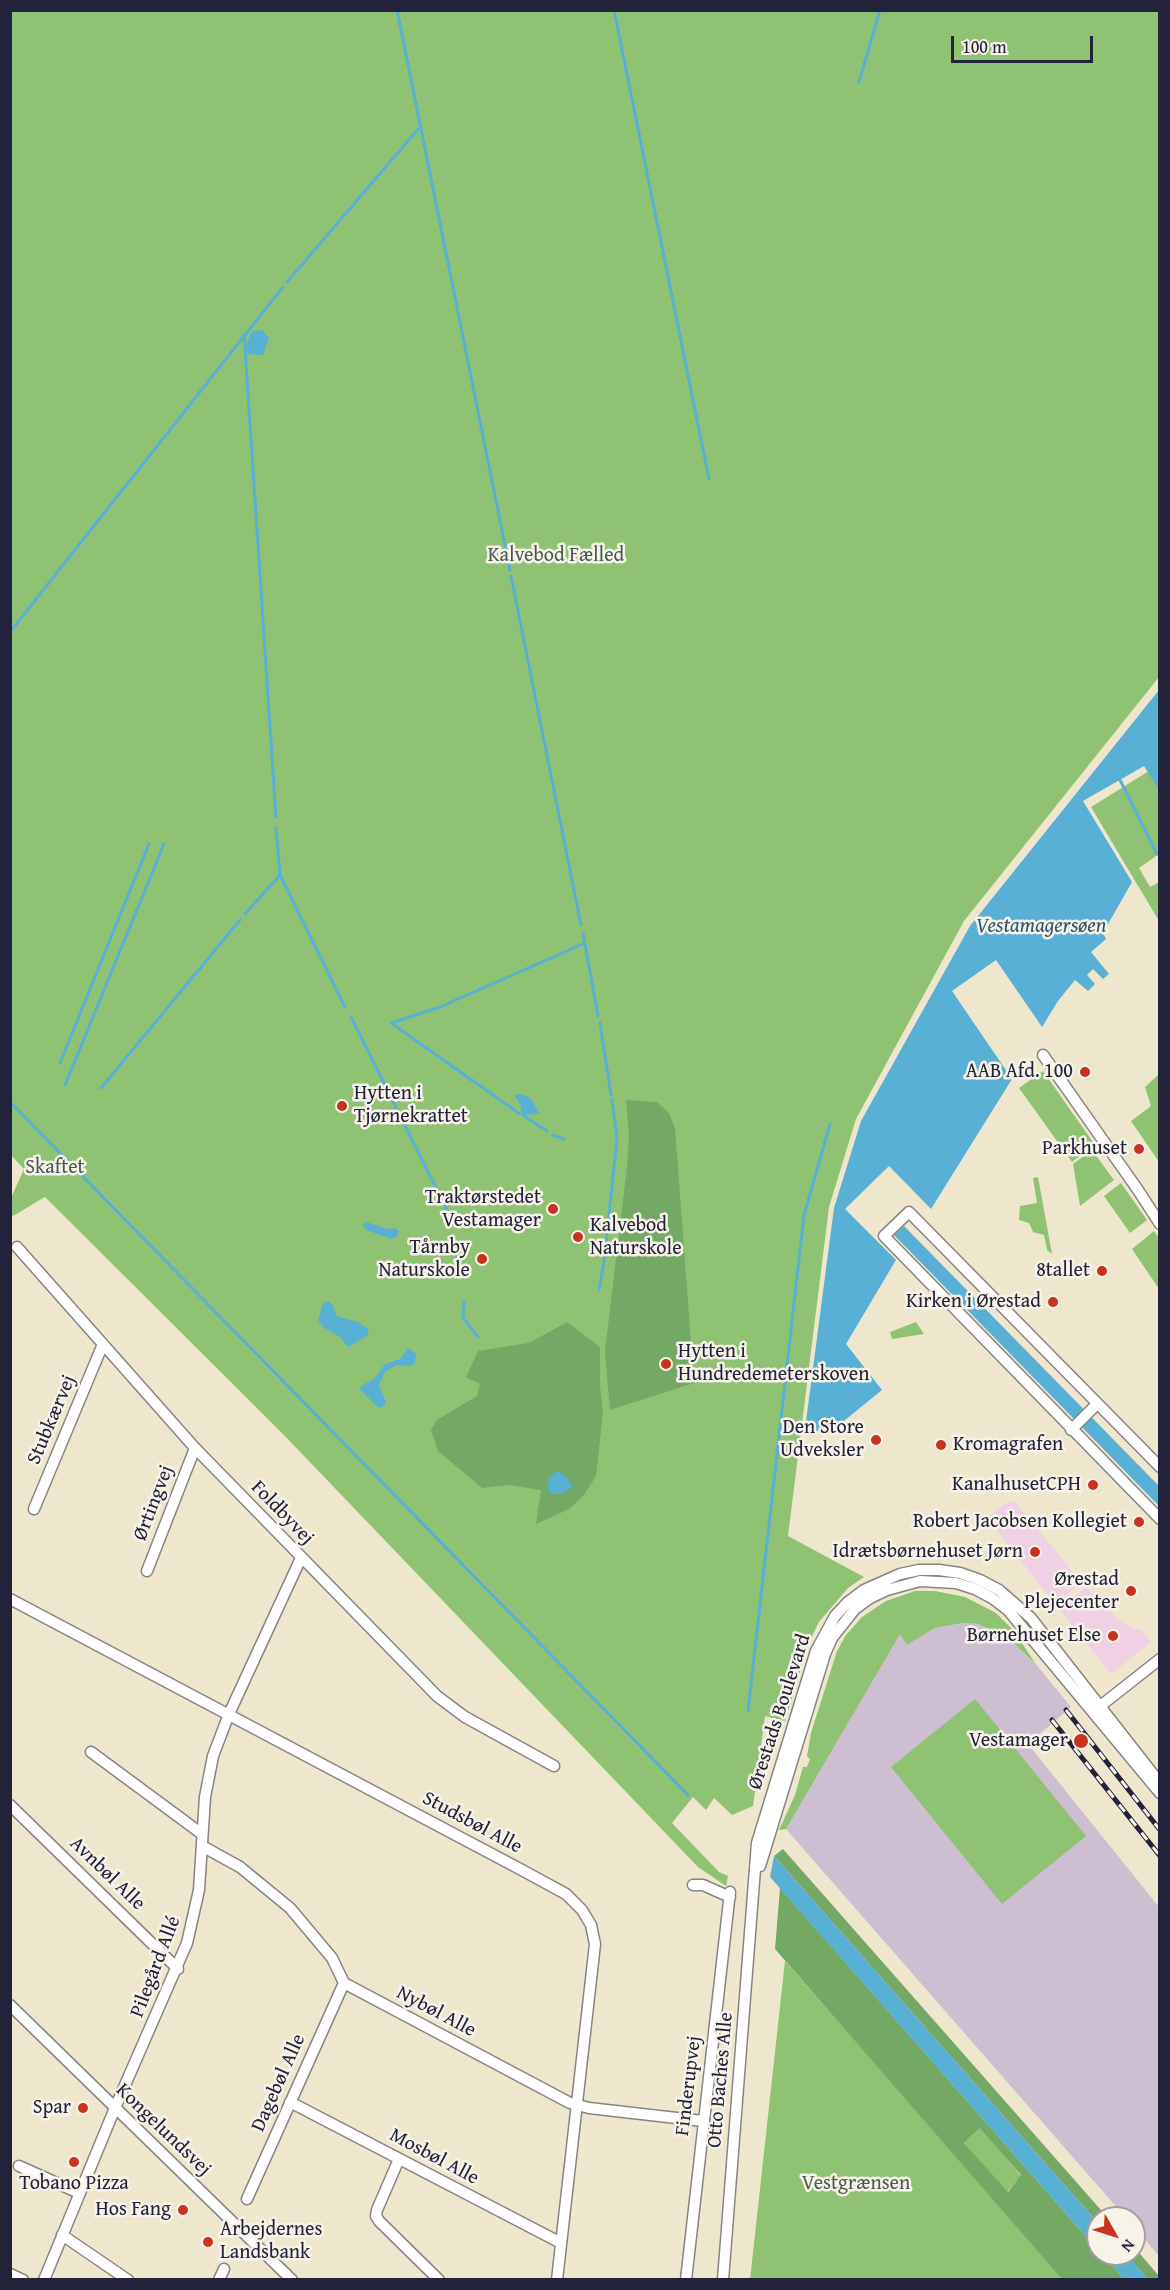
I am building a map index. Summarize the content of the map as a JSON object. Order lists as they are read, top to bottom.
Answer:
{
  "streets": {
    "street": [
      "Stubkærvej",
      "Ørtingvej",
      "Foldbyvej",
      "Ørestads Boulevard",
      "Studsbøl Alle",
      "Avnbøl Alle",
      "Pilegård Allé",
      "Nybøl Alle",
      "Otto Baches Alle",
      "Dagebøl Alle",
      "Finderupvej",
      "Kongelundsvej",
      "Mosbøl Alle"
    ]
  },
  "crossings": [
    ["Stubkærvej", "Foldbyvej"],
    ["Ørtingvej", "Foldbyvej"],
    ["Foldbyvej", "Pilegård Allé"],
    ["Ørestads Boulevard", "Otto Baches Alle"],
    ["Studsbøl Alle", "Pilegård Allé"],
    ["Studsbøl Alle", "Nybøl Alle"],
    ["Studsbøl Alle", "Mosbøl Alle"],
    ["Avnbøl Alle", "Pilegård Allé"],
    ["Pilegård Allé", "Kongelundsvej"],
    ["Nybøl Alle", "Dagebøl Alle"],
    ["Nybøl Alle", "Finderupvej"],
    ["Dagebøl Alle", "Mosbøl Alle"]
  ],
  "water": ["Vestamagersøen"],
  "parks": ["Kalvebod Fælled", "Skaftet", "Vestgrænsen"],
  "places": [
    "AAB Afd. 100",
    "Hytten i Tjørnekrattet",
    "Parkhuset",
    "Traktørstedet Vestamager",
    "Kalvebod Naturskole",
    "Tårnby Naturskole",
    "8tallet",
    "Kirken i Ørestad",
    "Hytten i Hundredemeterskoven",
    "Den Store Udveksler",
    "Kromagrafen",
    "KanalhusetCPH",
    "Robert Jacobsen Kollegiet",
    "Idrætsbørnehuset Jørn",
    "Ørestad Plejecenter",
    "Børnehuset Else",
    "Vestamager",
    "Spar",
    "Tobano Pizza",
    "Hos Fang",
    "Arbejdernes Landsbank"
  ],
  "scale_bar": "100 m",
  "north": "bottom right"
}
